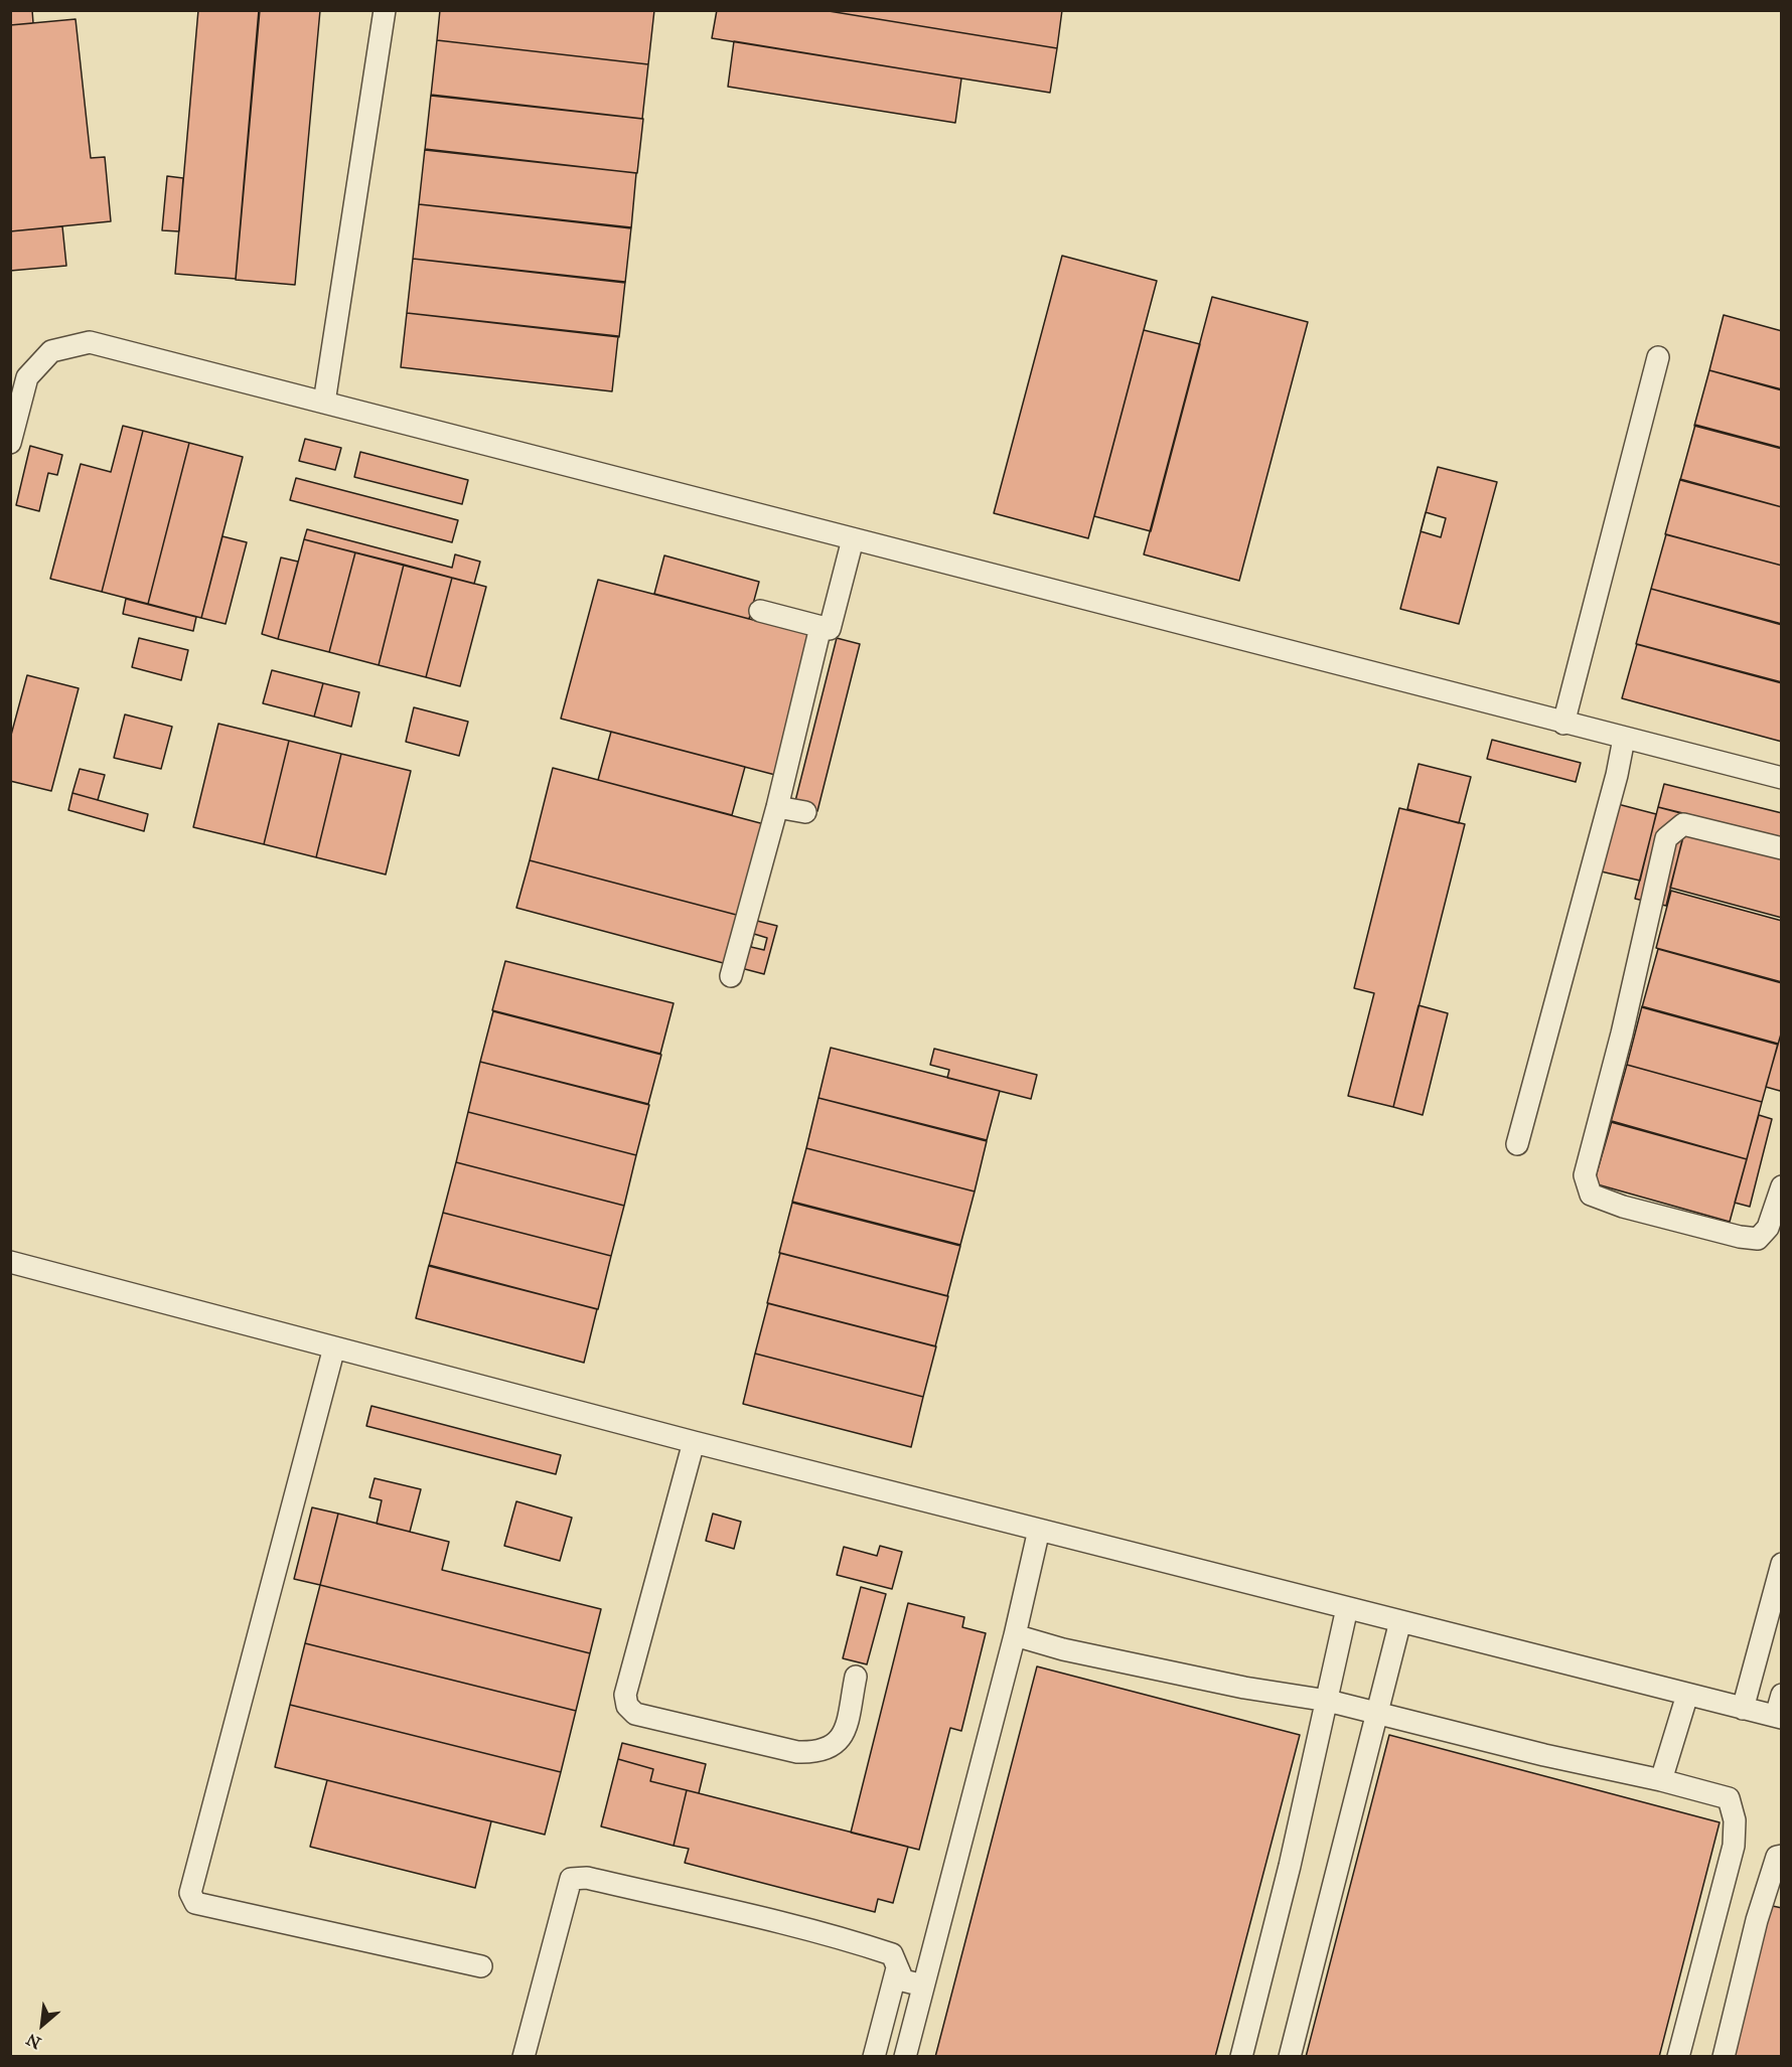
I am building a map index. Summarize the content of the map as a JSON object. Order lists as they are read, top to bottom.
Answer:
{
  "north": "bottom left"
}
